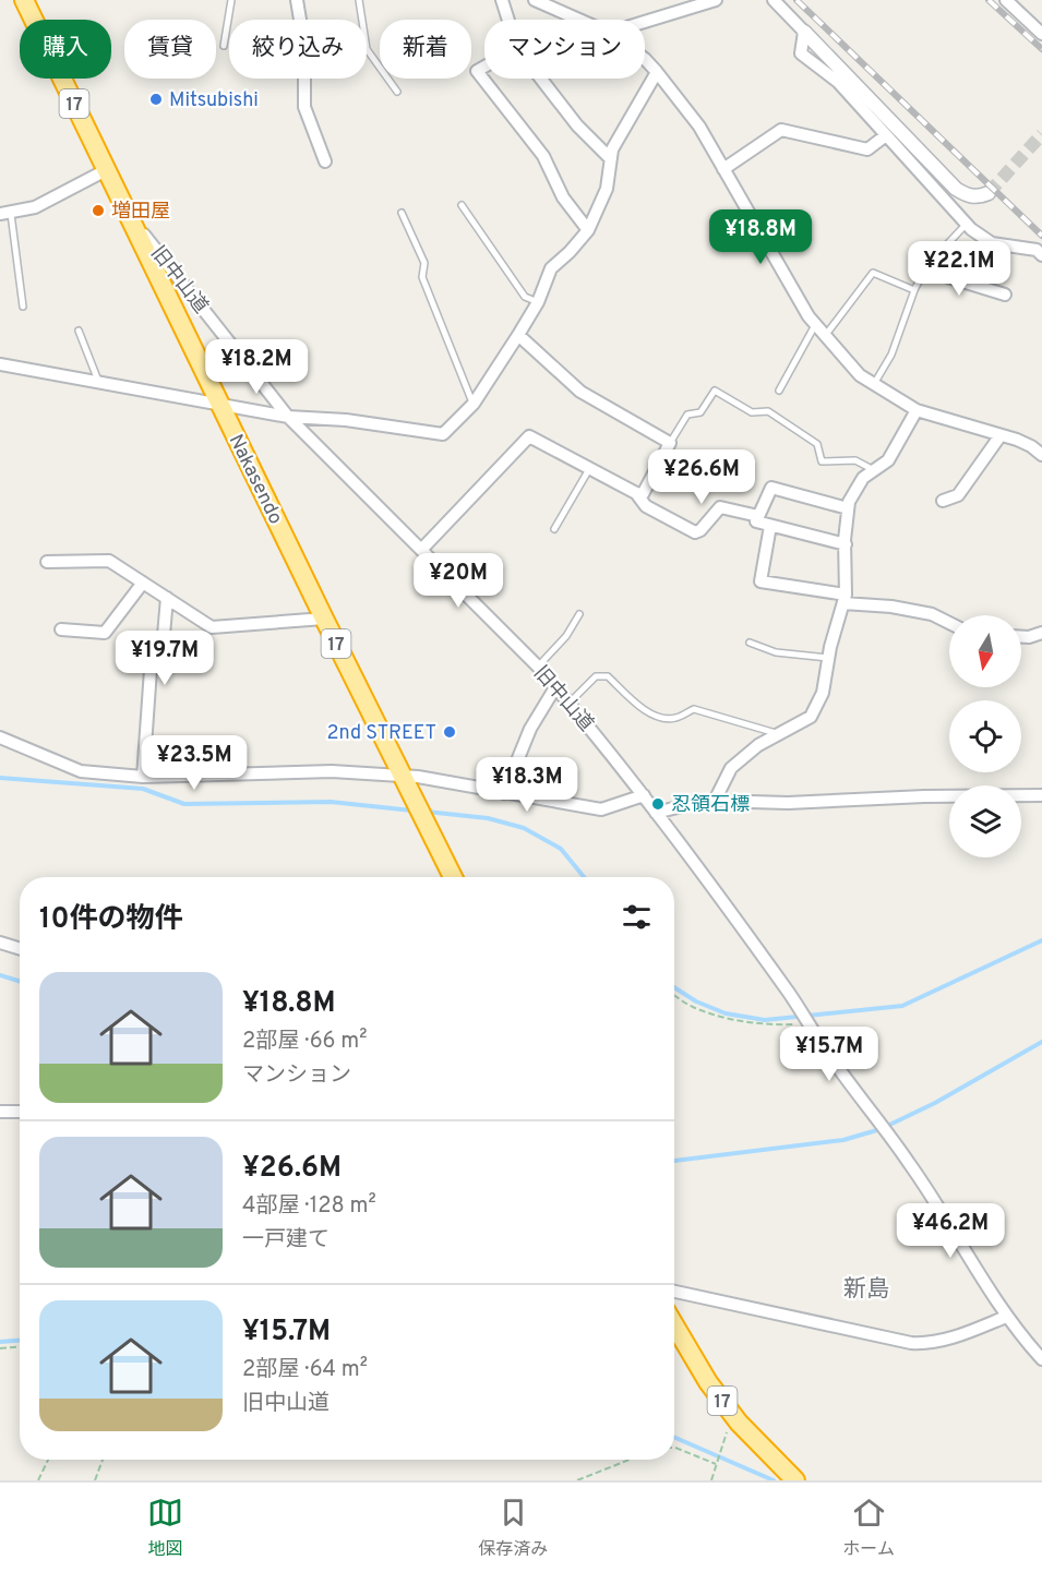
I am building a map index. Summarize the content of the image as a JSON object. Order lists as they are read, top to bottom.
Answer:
{
  "streets": {
    "highway": ["17", "Nakasendo"],
    "street": ["旧中山道"]
  },
  "crossings": [
    ["旧中山道", "Nakasendo"]
  ],
  "districts": ["新島"],
  "places": [
    "Mitsubishi",
    "増田屋",
    "2nd STREET",
    "忍領石標"
  ],
  "north": "bottom",
  "page": {
    "chip": [
      "購入",
      "賃貸",
      "絞り込み",
      "新着",
      "マンション"
    ],
    "price": [
      "¥18.8M",
      "¥22.1M",
      "¥18.2M",
      "¥26.6M",
      "¥20M",
      "¥19.7M",
      "¥23.5M",
      "¥18.3M",
      "¥15.7M",
      "¥46.2M"
    ],
    "heading": "10件の物件",
    "list": [
      {
        "name": "¥18.8M",
        "note": "2部屋 · 66 m² · マンション"
      },
      {
        "name": "¥26.6M",
        "note": "4部屋 · 128 m² · 一戸建て"
      },
      {
        "name": "¥15.7M",
        "note": "2部屋 · 64 m² · 旧中山道"
      }
    ],
    "tabs": ["地図", "保存済み", "ホーム"]
  }
}
